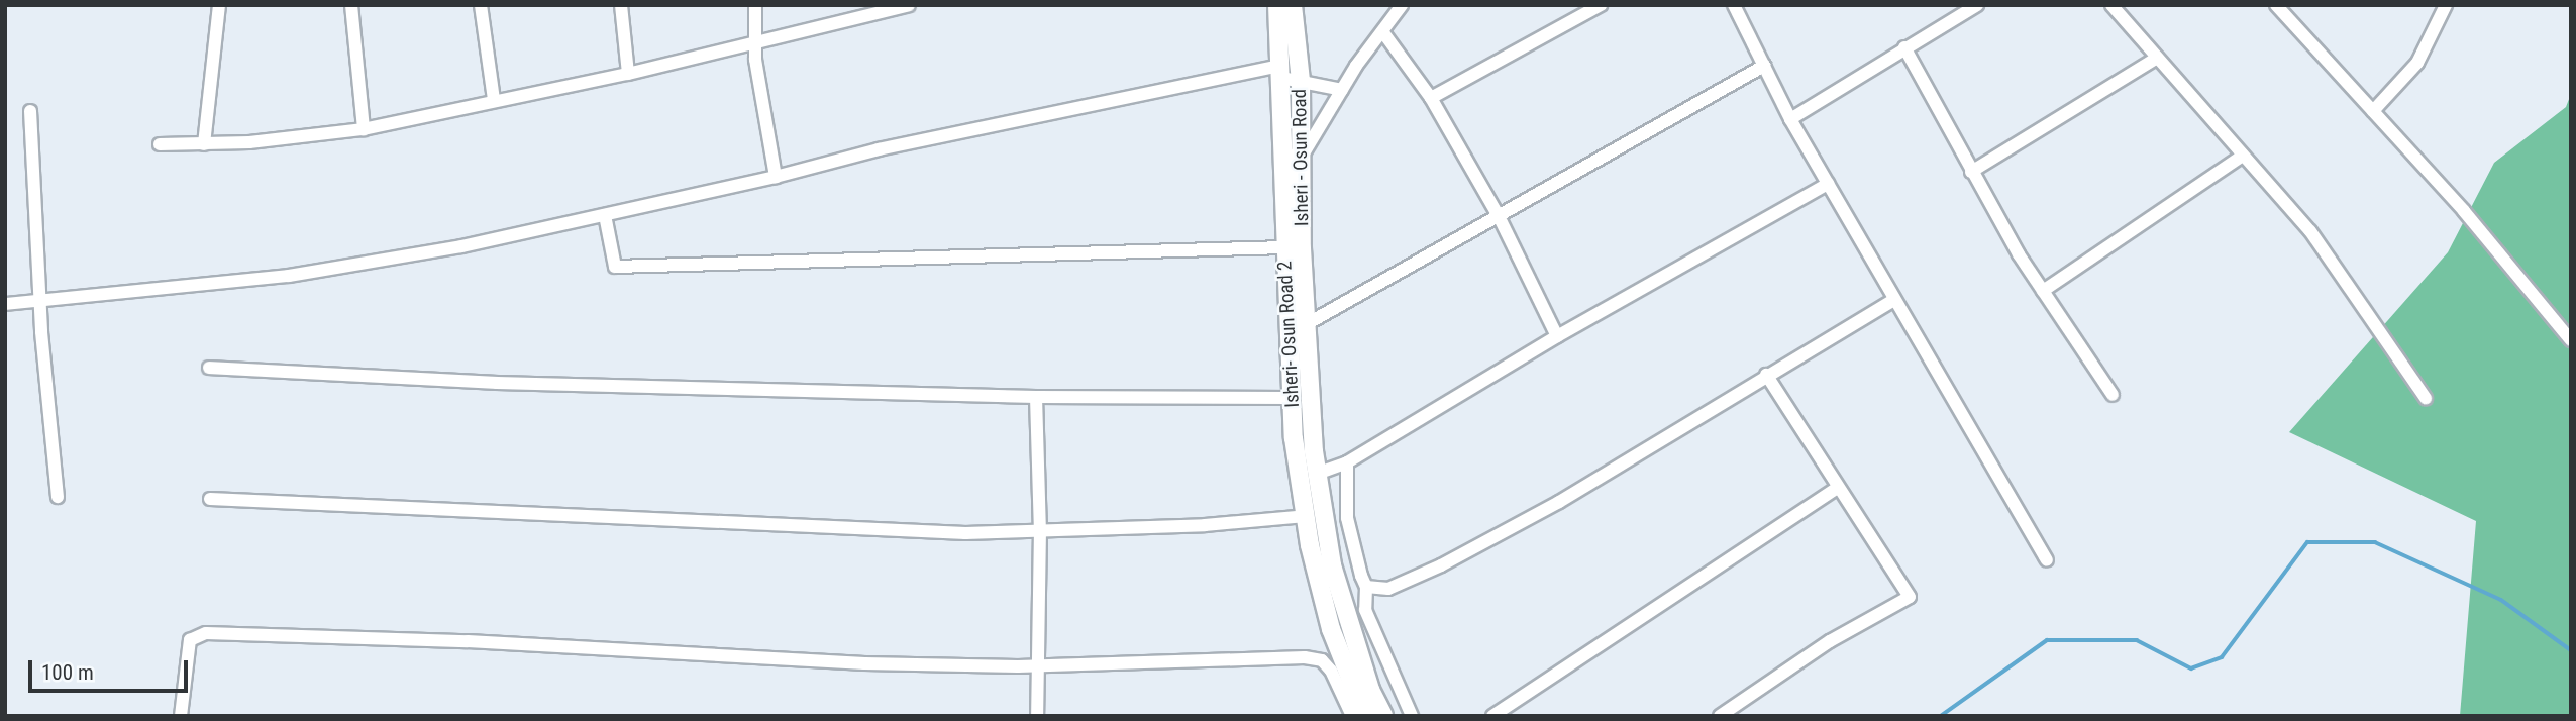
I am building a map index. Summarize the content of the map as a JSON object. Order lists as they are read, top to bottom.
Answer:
{
  "streets": {
    "main road": ["Isheri - Osun Road", "Isheri- Osun Road 2"]
  },
  "crossings": [
    ["Isheri - Osun Road", "Isheri- Osun Road 2"]
  ],
  "scale_bar": "100 m"
}
